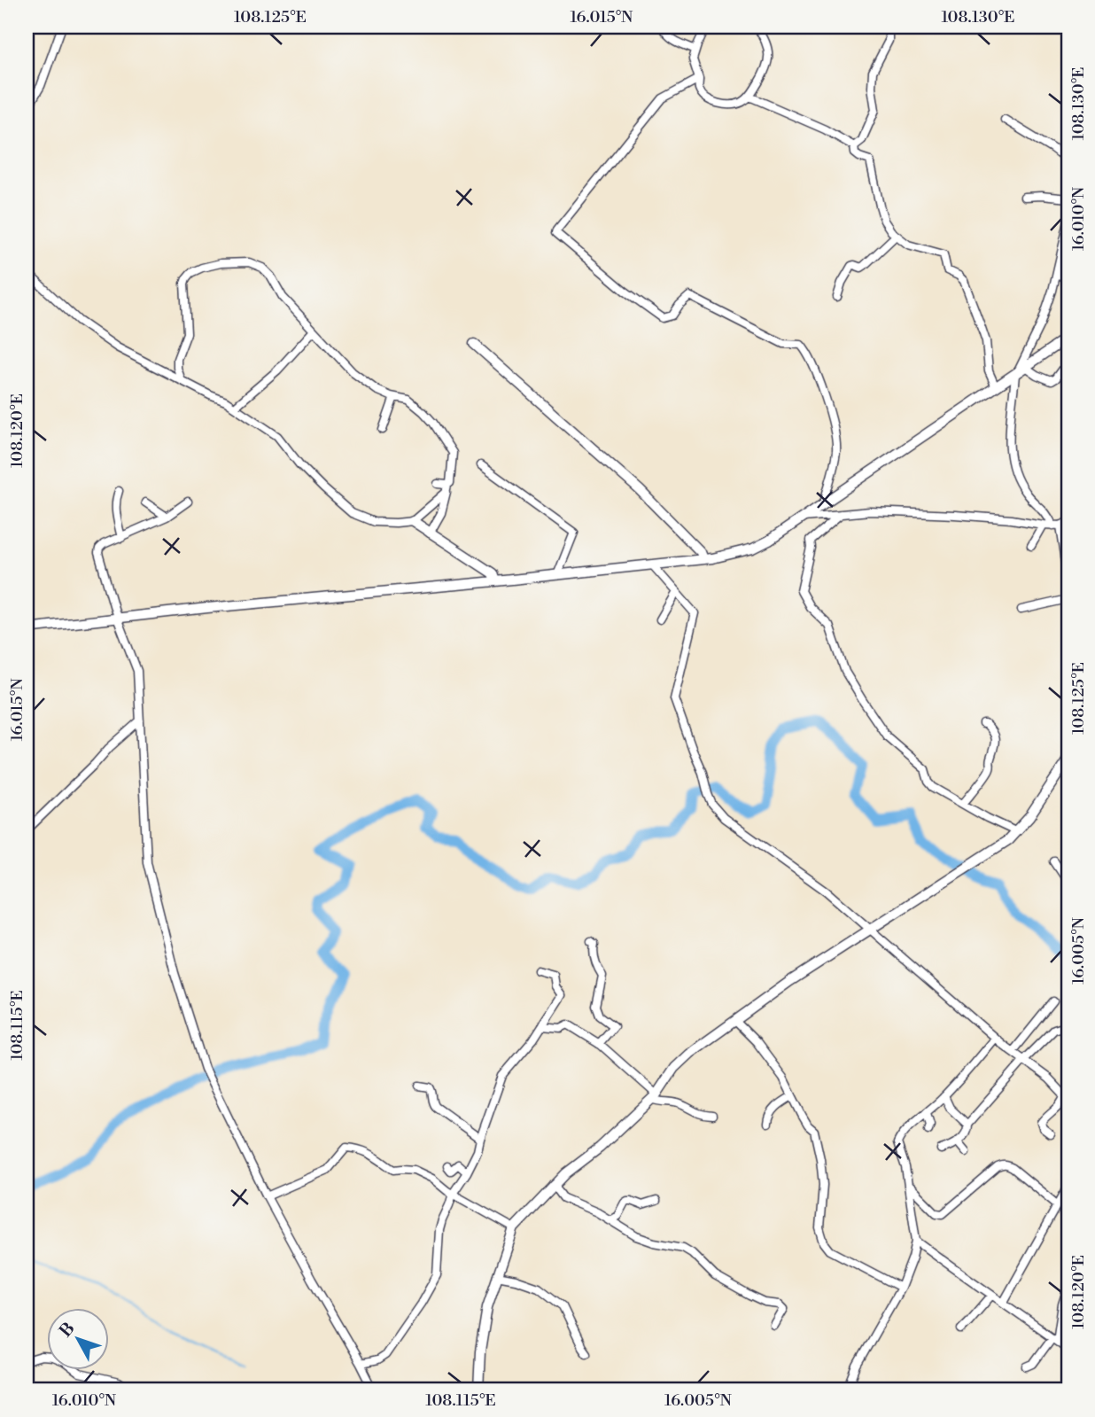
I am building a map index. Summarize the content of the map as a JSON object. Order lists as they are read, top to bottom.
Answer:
{
  "north": "top left",
  "coordinates": [
    "108.125°E",
    "16.015°N",
    "108.130°E",
    "16.010°N",
    "108.120°E",
    "16.005°N",
    "108.115°E"
  ]
}
